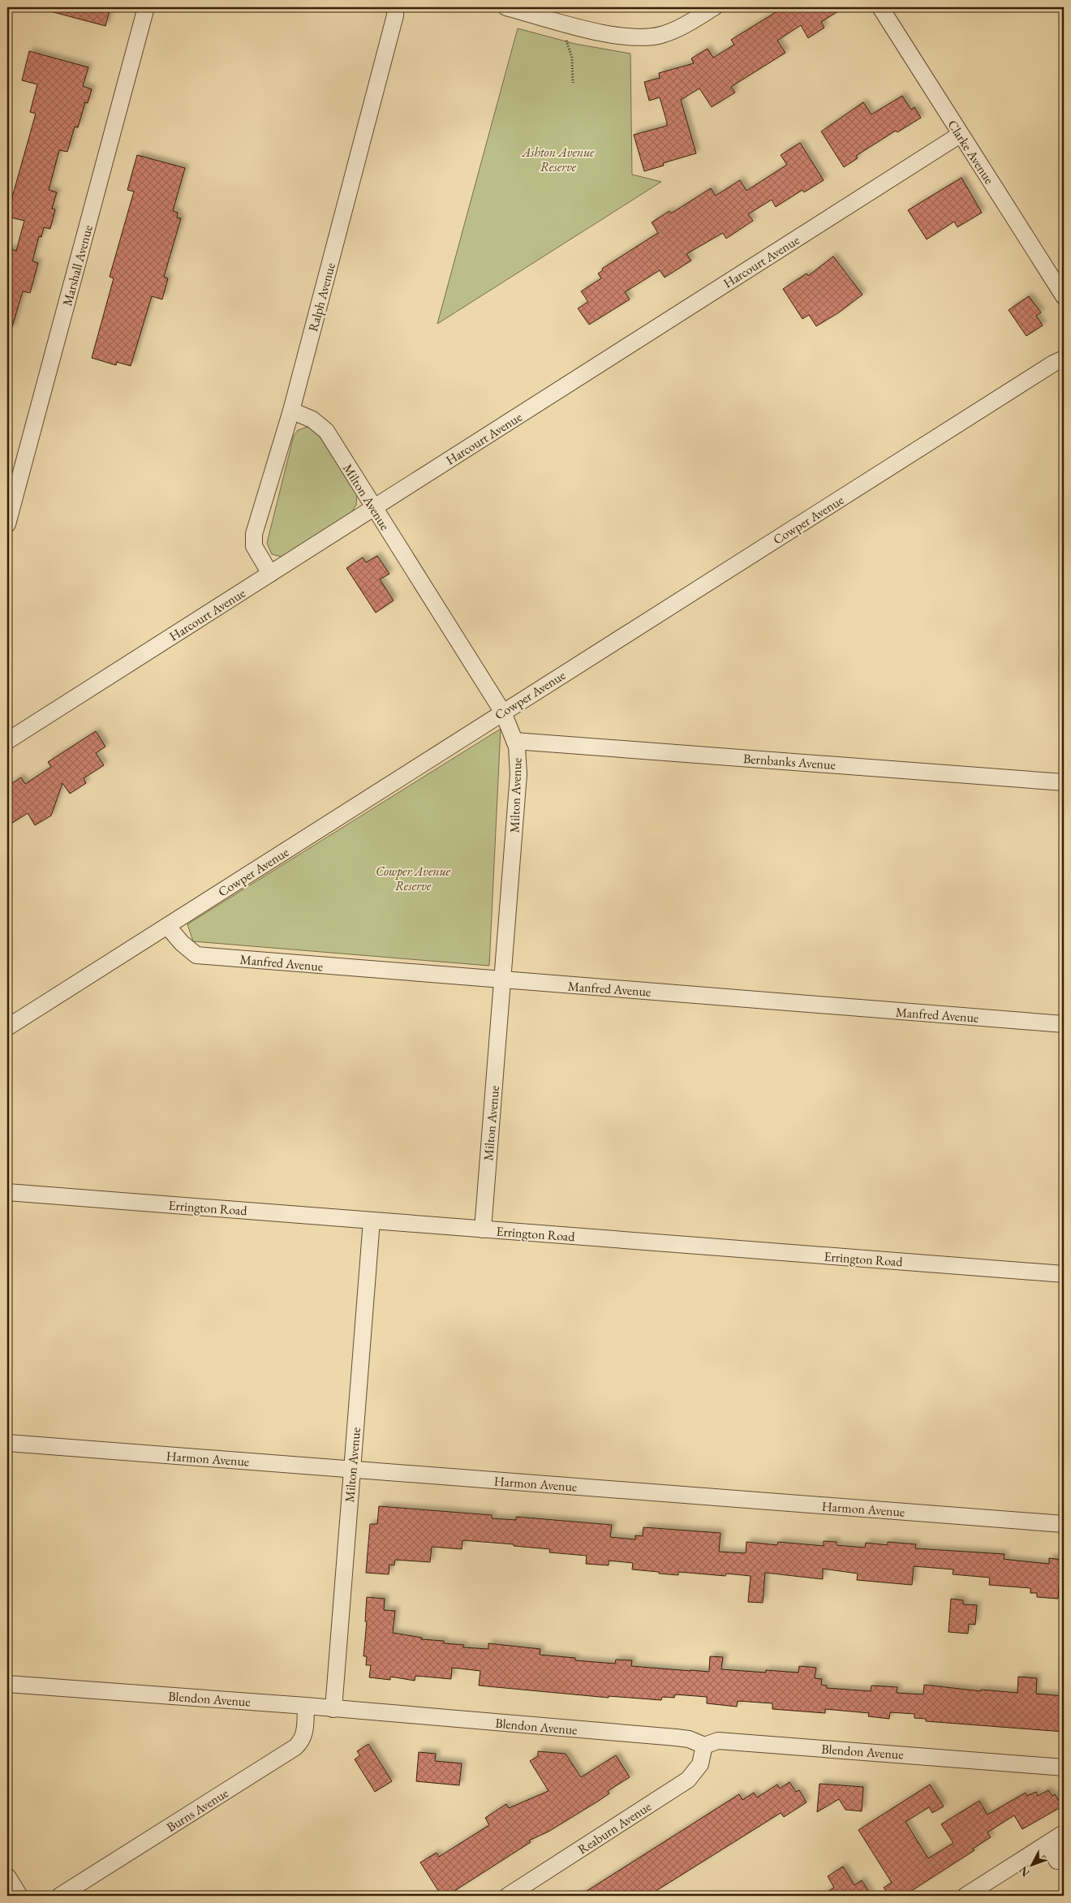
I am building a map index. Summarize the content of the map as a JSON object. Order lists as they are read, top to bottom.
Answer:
{
  "streets": {
    "street": [
      "Clarke Avenue",
      "Harcourt Avenue",
      "Marshall Avenue",
      "Ralph Avenue",
      "Milton Avenue",
      "Cowper Avenue",
      "Bernbanks Avenue",
      "Manfred Avenue",
      "Errington Road",
      "Harmon Avenue",
      "Blendon Avenue",
      "Burns Avenue",
      "Reaburn Avenue"
    ]
  },
  "crossings": [
    ["Clarke Avenue", "Harcourt Avenue"],
    ["Harcourt Avenue", "Ralph Avenue"],
    ["Harcourt Avenue", "Milton Avenue"],
    ["Ralph Avenue", "Milton Avenue"],
    ["Milton Avenue", "Cowper Avenue"],
    ["Milton Avenue", "Bernbanks Avenue"],
    ["Milton Avenue", "Manfred Avenue"],
    ["Milton Avenue", "Errington Road"],
    ["Milton Avenue", "Harmon Avenue"],
    ["Milton Avenue", "Blendon Avenue"],
    ["Cowper Avenue", "Manfred Avenue"],
    ["Blendon Avenue", "Burns Avenue"],
    ["Blendon Avenue", "Reaburn Avenue"]
  ],
  "parks": ["Ashton Avenue Reserve", "Cowper Avenue Reserve"],
  "north": "bottom left"
}
